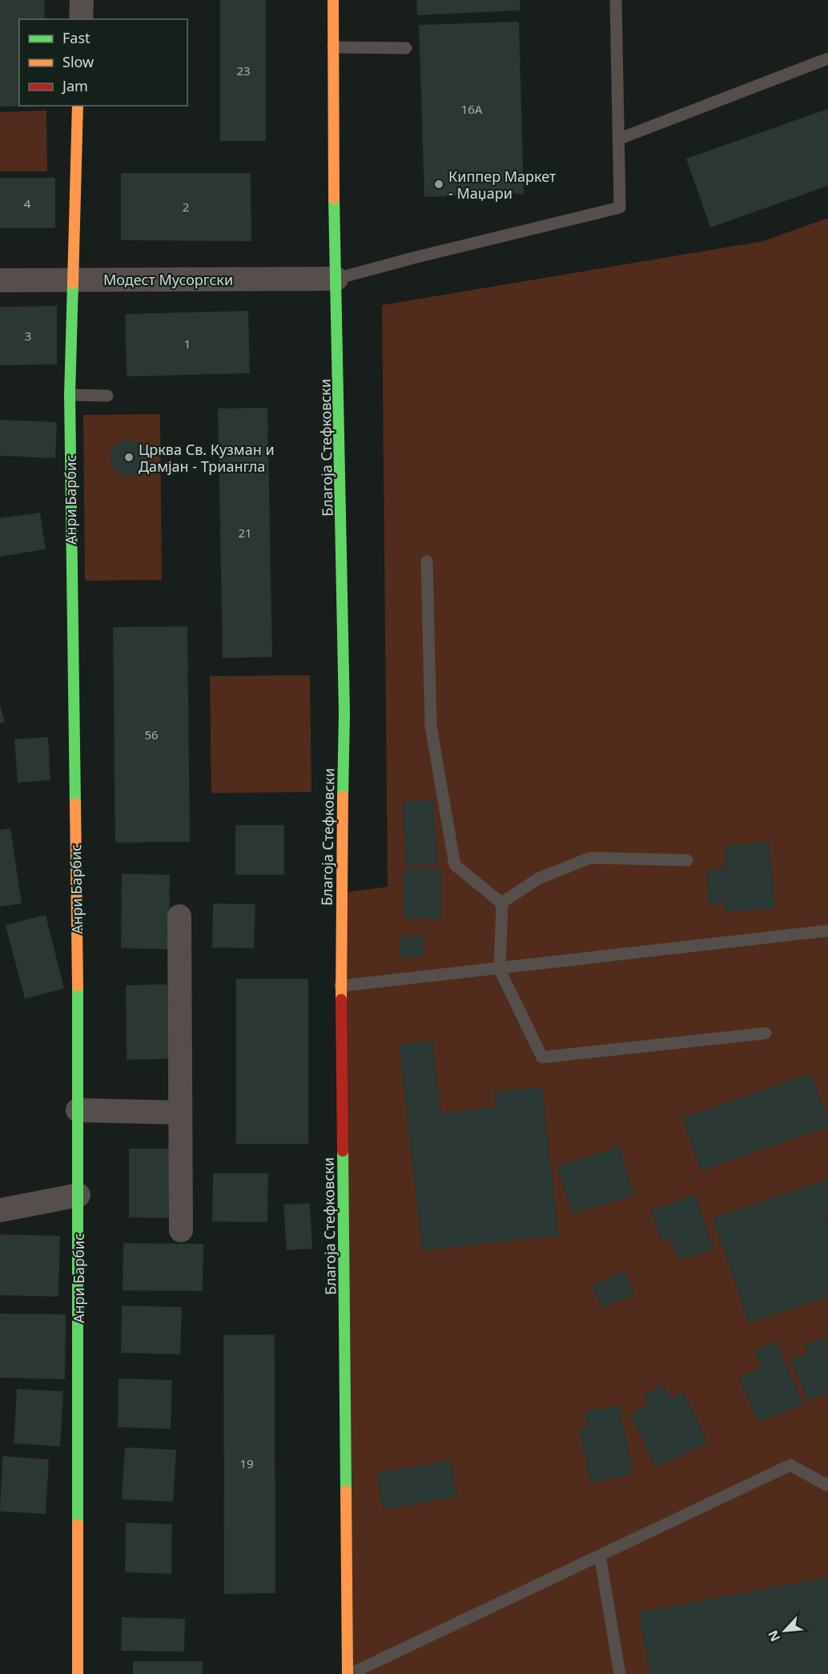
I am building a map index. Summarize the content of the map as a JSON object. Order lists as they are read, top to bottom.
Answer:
{
  "streets": {
    "main road": ["Благоја Стефковски", "Анри Барбис"],
    "street": ["Модест Мусоргски"]
  },
  "crossings": [
    ["Модест Мусоргски", "Благоја Стефковски"],
    ["Модест Мусоргски", "Анри Барбис"]
  ],
  "places": ["Киппер Маркет - Маџари", "Црква Св. Кузман и Дамјан - Триангла"],
  "house_numbers": [
    "23",
    "16А",
    "4",
    "2",
    "3",
    "1",
    "21",
    "56",
    "19"
  ],
  "legend": ["Fast", "Slow", "Jam"],
  "north": "bottom left"
}
